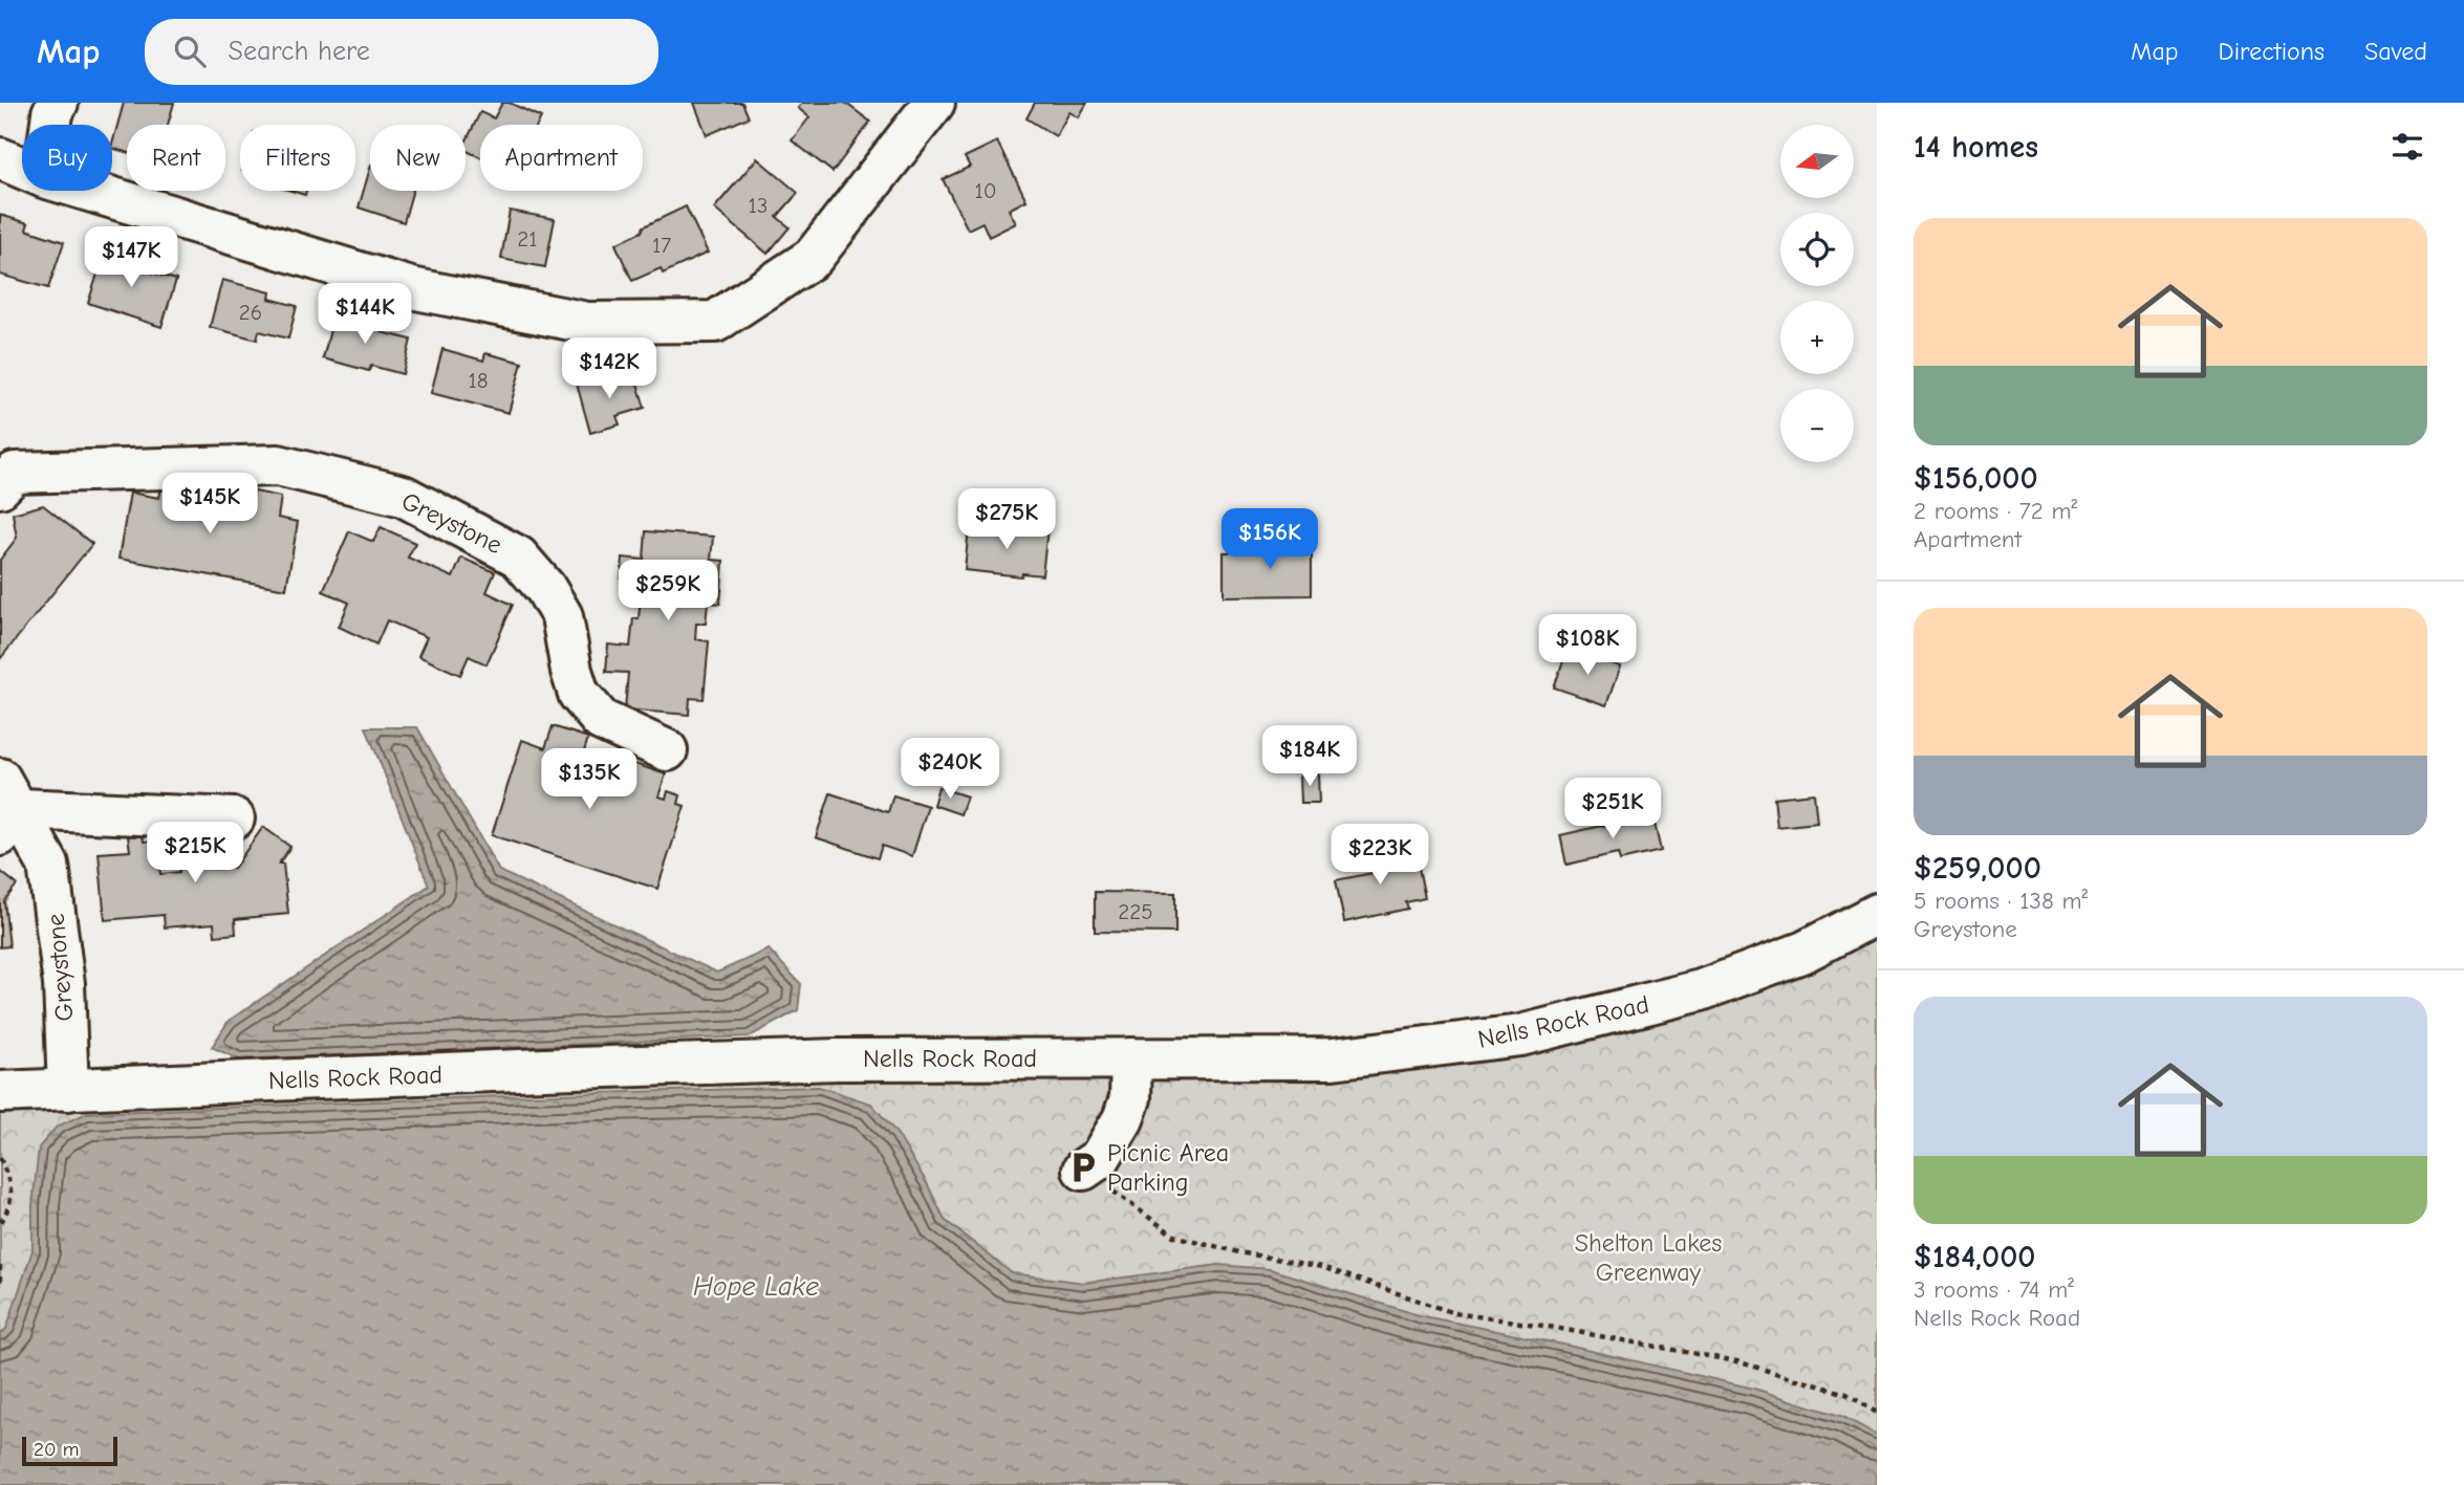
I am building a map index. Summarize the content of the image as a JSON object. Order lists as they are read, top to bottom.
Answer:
{
  "streets": {
    "street": ["Greystone", "Nells Rock Road"]
  },
  "crossings": [
    ["Greystone", "Nells Rock Road"]
  ],
  "water": ["Hope Lake"],
  "parks": ["Shelton Lakes Greenway"],
  "places": {
    "parking": ["Picnic Area Parking"]
  },
  "house_numbers": [
    "10",
    "13",
    "21",
    "17",
    "26",
    "18",
    "225"
  ],
  "scale_bar": "20 m",
  "north": "left",
  "page": {
    "header": "Map",
    "search": "Search here",
    "nav": ["Map", "Directions", "Saved"],
    "heading": "14 homes",
    "map_buttons": ["+", "−"],
    "chip": [
      "Buy",
      "Rent",
      "Filters",
      "New",
      "Apartment"
    ],
    "list": [
      {
        "name": "$156,000",
        "note": "2 rooms · 72 m² · Apartment"
      },
      {
        "name": "$259,000",
        "note": "5 rooms · 138 m² · Greystone"
      },
      {
        "name": "$184,000",
        "note": "3 rooms · 74 m² · Nells Rock Road"
      }
    ],
    "price": [
      "$147K",
      "$144K",
      "$142K",
      "$145K",
      "$275K",
      "$156K",
      "$259K",
      "$108K",
      "$184K",
      "$240K",
      "$135K",
      "$251K",
      "$215K",
      "$223K"
    ],
    "scale": "20 m"
  }
}
